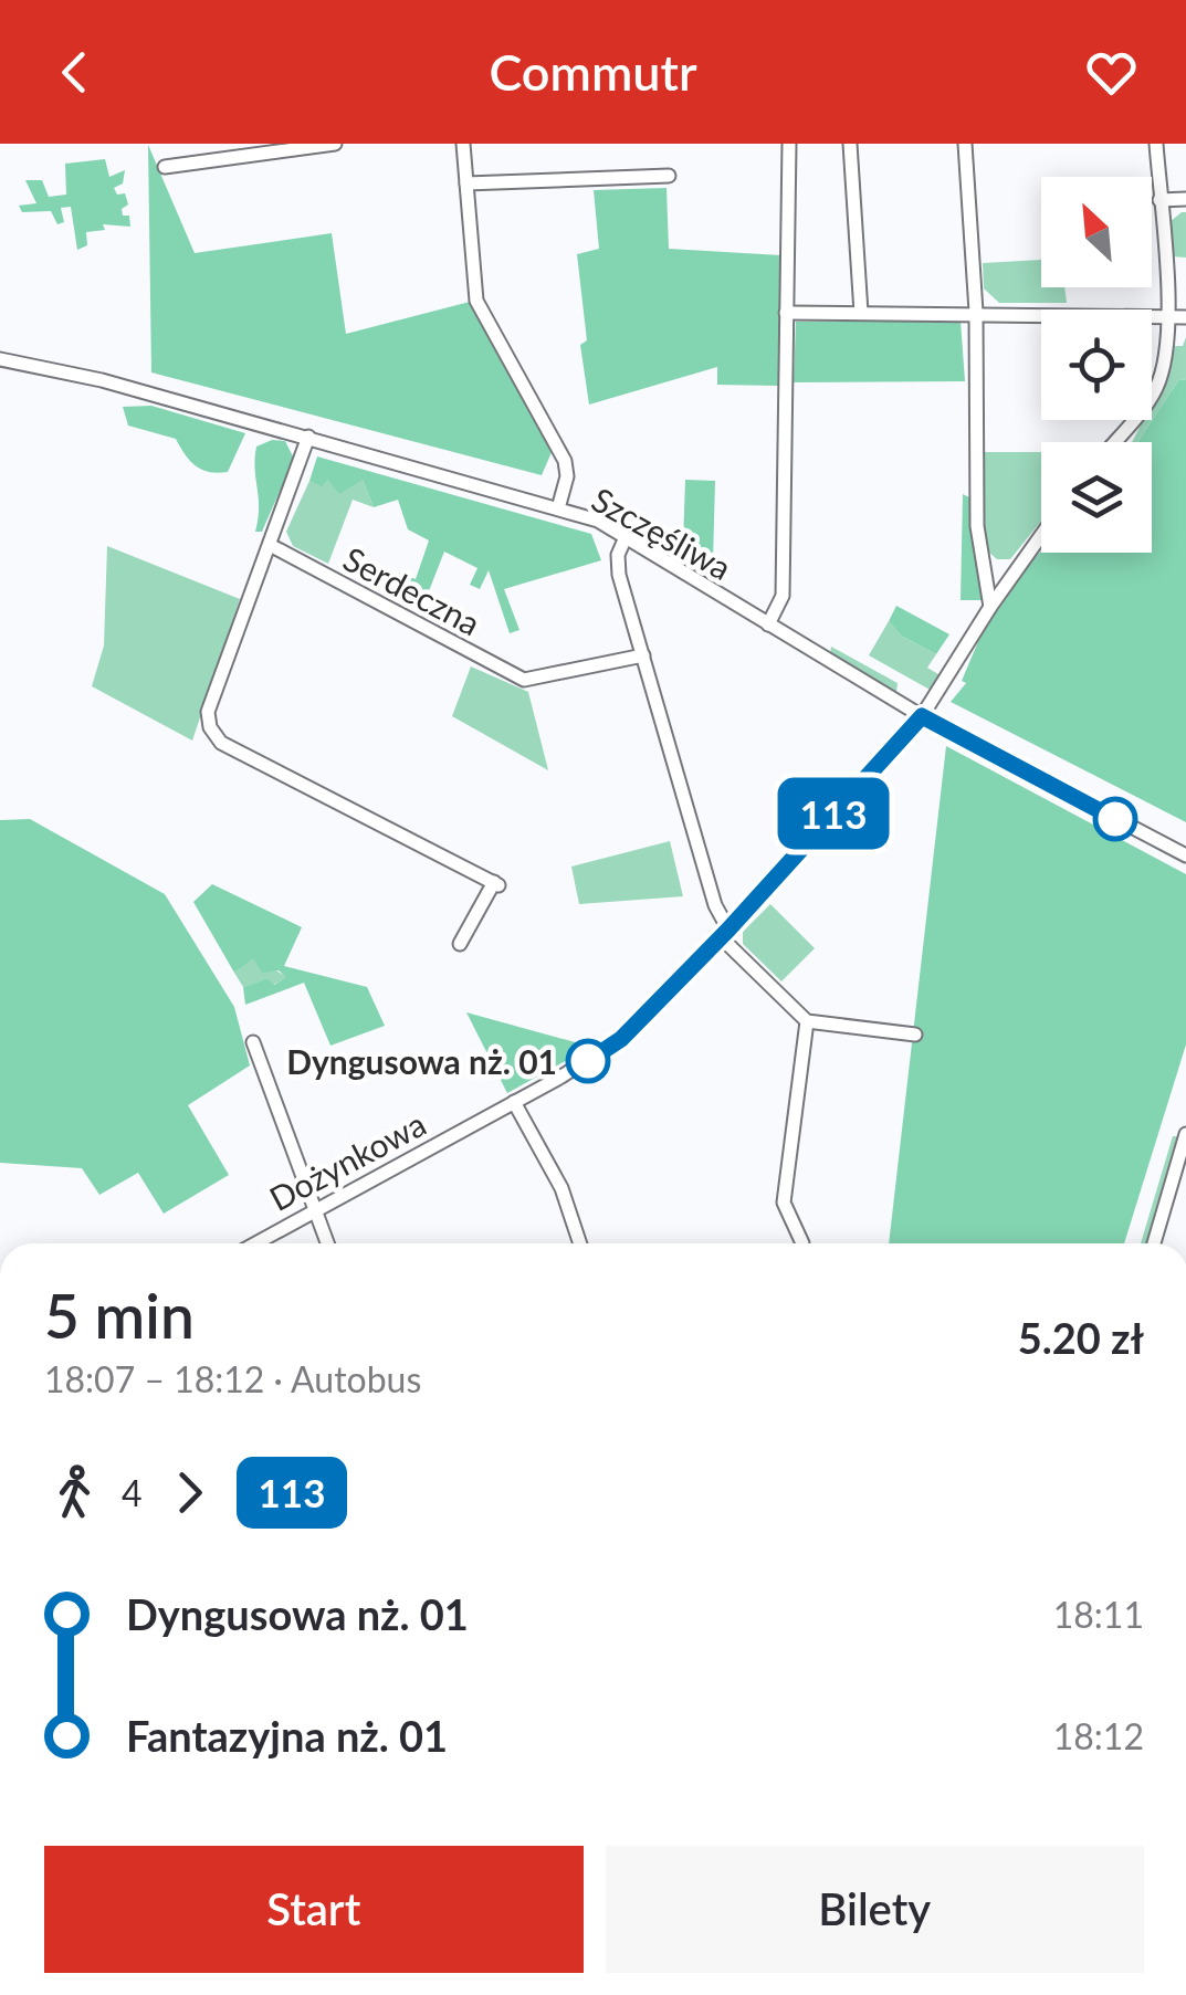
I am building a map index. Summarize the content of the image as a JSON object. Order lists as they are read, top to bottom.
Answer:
{
  "streets": {
    "street": ["Szczęśliwa", "Serdeczna", "Dożynkowa"]
  },
  "crossings": [
    ["Szczęśliwa", "Dożynkowa"]
  ],
  "places": ["Dyngusowa nż. 01"],
  "lines": ["bus line 113"],
  "north": "top left",
  "page": {
    "header": "Commutr",
    "on_map": "113",
    "heading": ["5 min", "18:07 – 18:12 · Autobus", "5.20 zł"],
    "legs": ["4", "113"],
    "list": [
      {
        "name": "Dyngusowa nż. 01",
        "value": "18:11"
      },
      {
        "name": "Fantazyjna nż. 01",
        "value": "18:12"
      }
    ],
    "buttons": ["Start", "Bilety"]
  }
}
